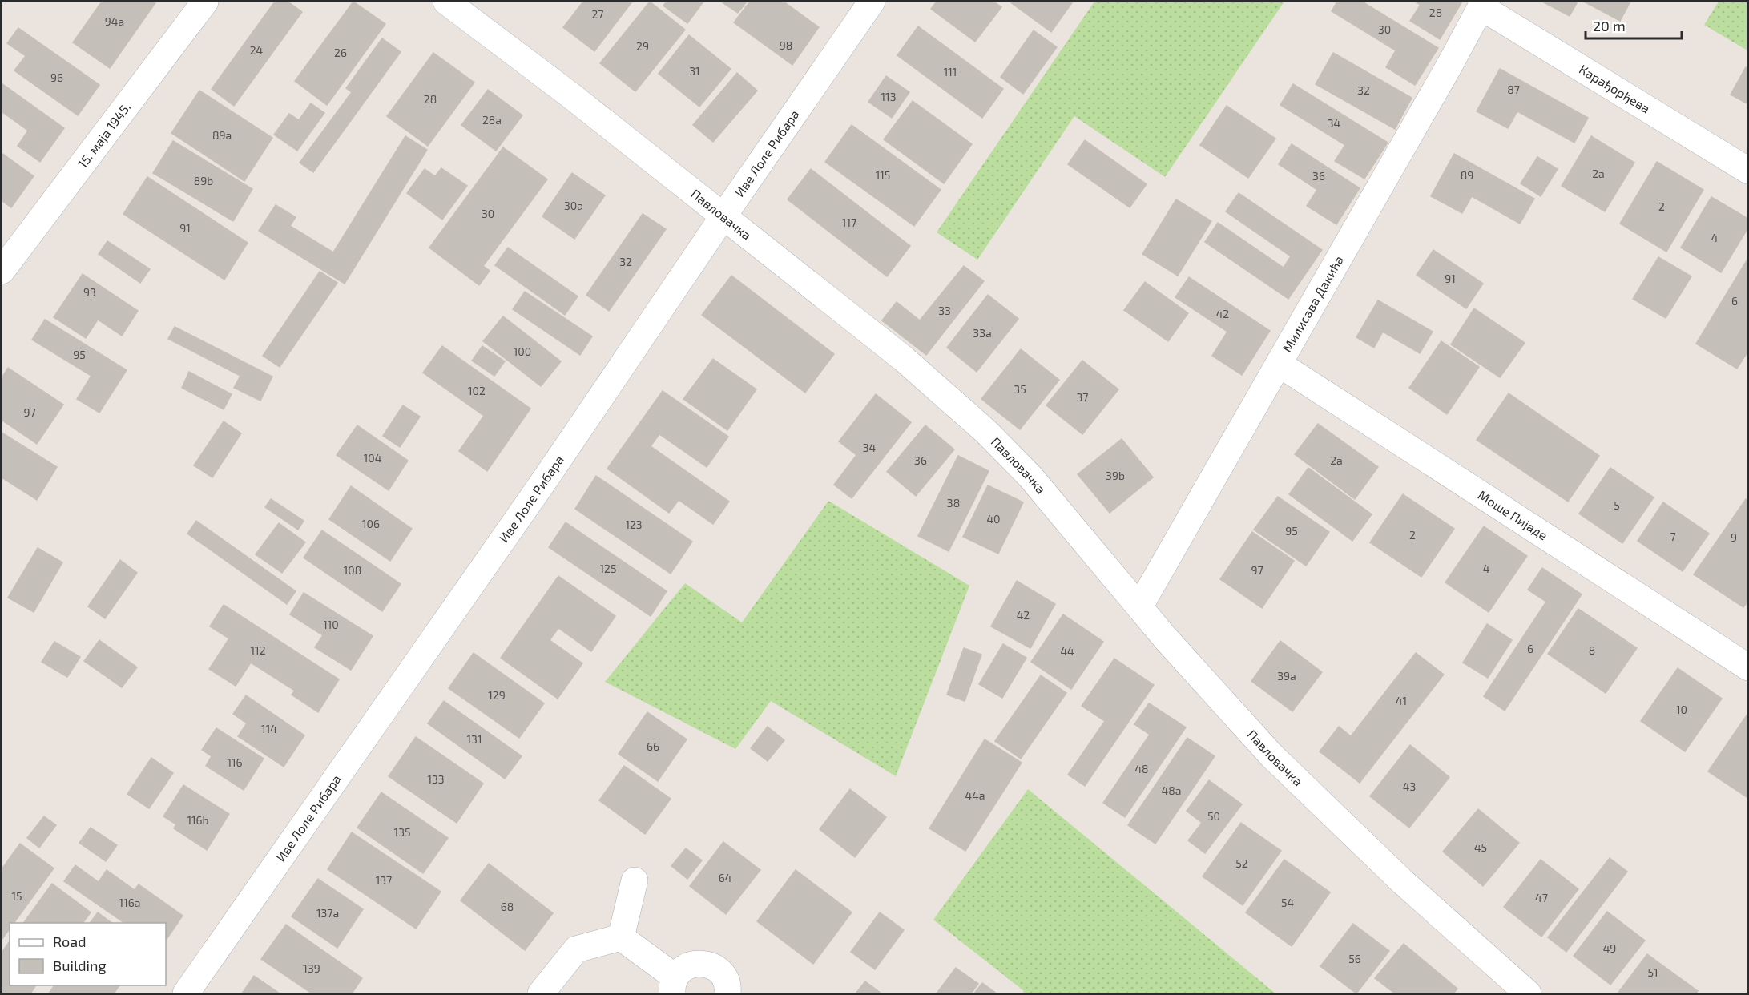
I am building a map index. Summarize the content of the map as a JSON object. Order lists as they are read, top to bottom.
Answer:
{
  "streets": {
    "street": [
      "Карађорђева",
      "15. маја 1945.",
      "Иве Лоле Рибара",
      "Павловачка",
      "Милисава Дакића",
      "Моше Пијаде"
    ]
  },
  "crossings": [
    ["Карађорђева", "Милисава Дакића"],
    ["Иве Лоле Рибара", "Павловачка"],
    ["Павловачка", "Милисава Дакића"],
    ["Милисава Дакића", "Моше Пијаде"]
  ],
  "house_numbers": [
    "28",
    "27",
    "94a",
    "30",
    "98",
    "29",
    "24",
    "26",
    "31",
    "111",
    "96",
    "87",
    "32",
    "113",
    "28",
    "28a",
    "34",
    "89a",
    "2a",
    "115",
    "89",
    "36",
    "89b",
    "30a",
    "2",
    "30",
    "117",
    "91",
    "4",
    "32",
    "91",
    "93",
    "6",
    "33",
    "42",
    "33a",
    "100",
    "95",
    "35",
    "102",
    "37",
    "97",
    "34",
    "104",
    "36",
    "2a",
    "39b",
    "38",
    "5",
    "40",
    "106",
    "123",
    "95",
    "2",
    "7",
    "9",
    "125",
    "4",
    "108",
    "97",
    "42",
    "110",
    "6",
    "112",
    "8",
    "44",
    "39a",
    "129",
    "41",
    "10",
    "114",
    "131",
    "66",
    "116",
    "48",
    "133",
    "43",
    "48a",
    "44a",
    "50",
    "116b",
    "135",
    "45",
    "52",
    "64",
    "137",
    "15",
    "47",
    "116a",
    "54",
    "68",
    "137a",
    "49",
    "56",
    "139",
    "51"
  ],
  "legend": ["Road", "Building"],
  "scale_bar": "20 m"
}
